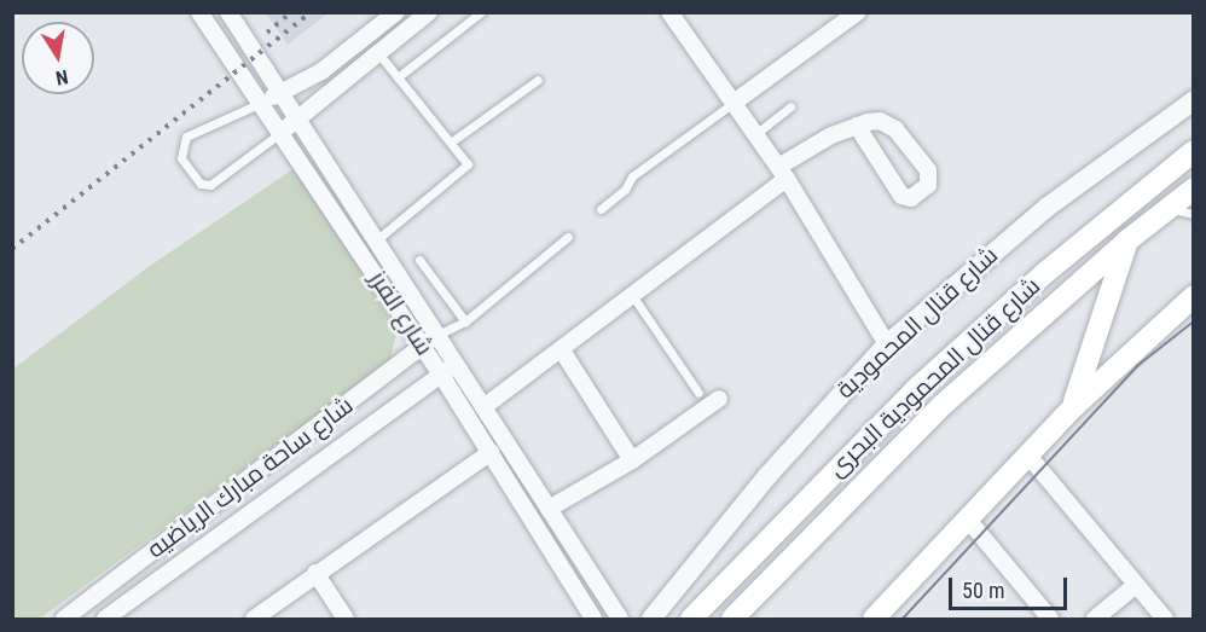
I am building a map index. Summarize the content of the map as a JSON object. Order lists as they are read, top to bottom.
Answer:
{
  "streets": {
    "main road": ["شارع قنال المحمودية البحرى"],
    "street": ["شارع الفرز", "شارع قنال المحمودية", "شارع ساحة مبارك الرياضيه"]
  },
  "crossings": [
    ["شارع الفرز", "شارع ساحة مبارك الرياضيه"]
  ],
  "scale_bar": "50 m",
  "north": "bottom"
}
